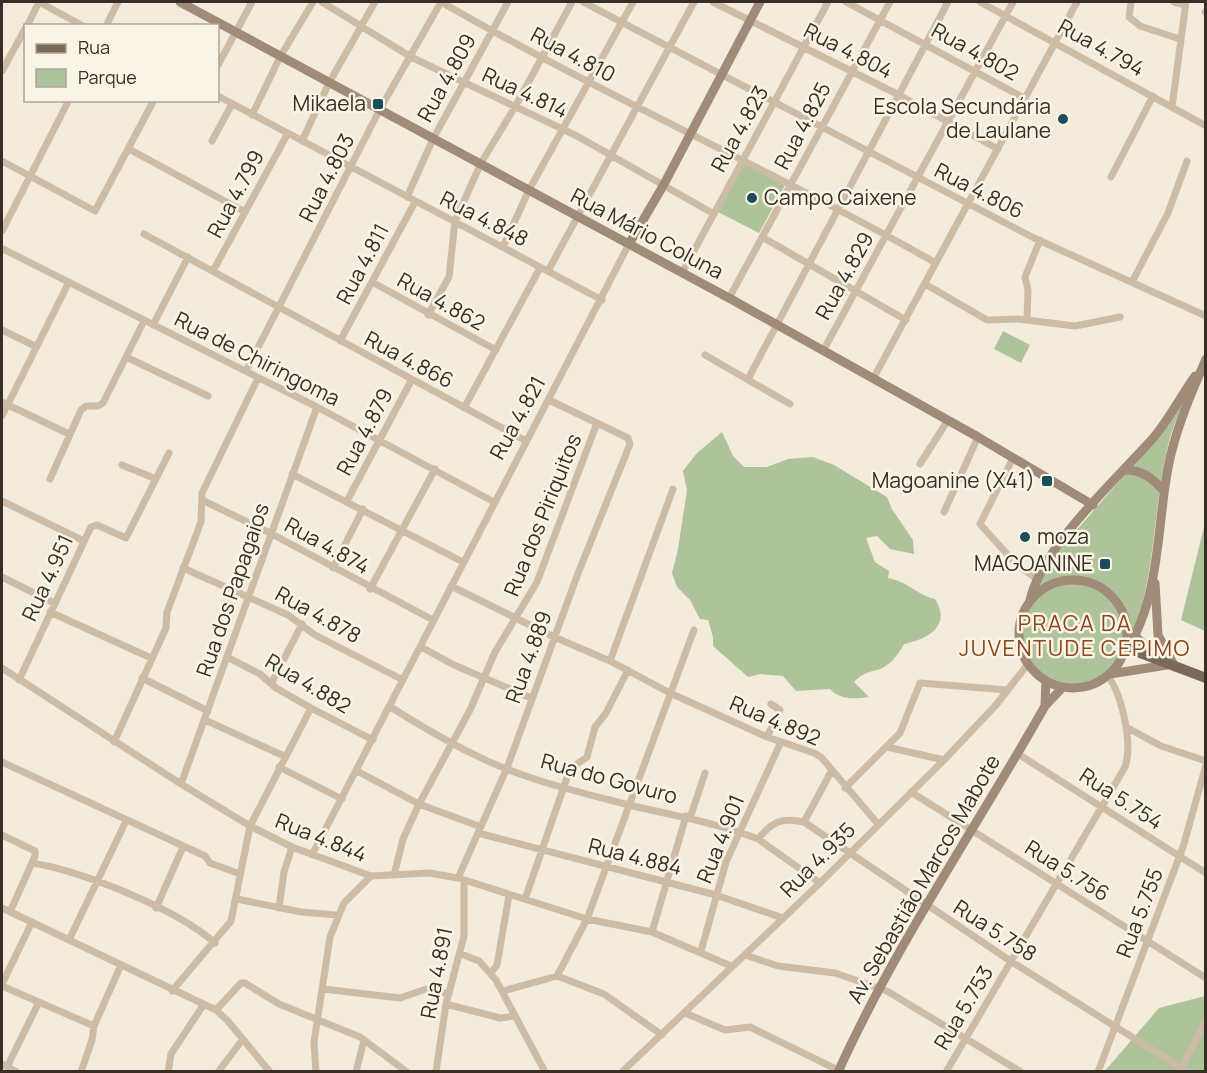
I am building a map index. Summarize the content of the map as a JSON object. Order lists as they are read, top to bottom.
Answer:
{
  "streets": {
    "main road": ["Rua Mário Coluna", "Rua 4.821", "Av. Sebastião Marcos Mabote"],
    "street": [
      "Rua 4.794",
      "Rua 4.804",
      "Rua 4.802",
      "Rua 4.810",
      "Rua 4.809",
      "Rua 4.814",
      "Rua 4.825",
      "Rua 4.823",
      "Rua 4.803",
      "Rua 4.806",
      "Rua 4.799",
      "Rua 4.848",
      "Rua 4.811",
      "Rua 4.829",
      "Rua 4.862",
      "Rua de Chiringoma",
      "Rua 4.866",
      "Rua 4.879",
      "Rua dos Piriquitos",
      "Rua 4.874",
      "Rua 4.951",
      "Rua dos Papagaios",
      "Rua 4.878",
      "Rua 4.889",
      "Rua 4.882",
      "Rua 4.892",
      "Rua do Govuro",
      "Rua 5.754",
      "Rua 4.844",
      "Rua 4.901",
      "Rua 4.884",
      "Rua 4.935",
      "Rua 5.756",
      "Rua 5.755",
      "Rua 5.758",
      "Rua 4.891",
      "Rua 5.753"
    ]
  },
  "crossings": [
    ["Rua 4.804", "Rua 4.825"],
    ["Rua 4.804", "Rua 4.823"],
    ["Rua 4.804", "Rua 4.829"],
    ["Rua 4.804", "Rua 4.821"],
    ["Rua 4.802", "Rua 4.825"],
    ["Rua 4.802", "Rua 4.829"],
    ["Rua 4.810", "Rua 4.809"],
    ["Rua 4.810", "Rua 4.825"],
    ["Rua 4.810", "Rua 4.823"],
    ["Rua 4.810", "Rua 4.803"],
    ["Rua 4.810", "Rua 4.829"],
    ["Rua 4.810", "Rua 4.821"],
    ["Rua 4.809", "Rua 4.814"],
    ["Rua 4.809", "Rua 4.848"],
    ["Rua 4.809", "Rua Mário Coluna"],
    ["Rua 4.814", "Rua 4.823"],
    ["Rua 4.814", "Rua 4.803"],
    ["Rua 4.814", "Rua 4.821"],
    ["Rua 4.825", "Rua 4.806"],
    ["Rua 4.825", "Rua Mário Coluna"],
    ["Rua 4.823", "Rua 4.806"],
    ["Rua 4.823", "Rua Mário Coluna"],
    ["Rua 4.803", "Rua 4.848"],
    ["Rua 4.803", "Rua Mário Coluna"],
    ["Rua 4.803", "Rua de Chiringoma"],
    ["Rua 4.803", "Rua 4.866"],
    ["Rua 4.806", "Rua 4.829"],
    ["Rua 4.806", "Rua 4.821"],
    ["Rua 4.799", "Rua 4.848"],
    ["Rua 4.799", "Rua 4.866"],
    ["Rua 4.848", "Rua 4.811"],
    ["Rua 4.848", "Rua 4.821"],
    ["Rua Mário Coluna", "Rua 4.829"],
    ["Rua Mário Coluna", "Rua 4.821"],
    ["Rua 4.811", "Rua 4.862"],
    ["Rua 4.811", "Rua 4.866"],
    ["Rua de Chiringoma", "Rua 4.821"],
    ["Rua de Chiringoma", "Rua 4.879"],
    ["Rua de Chiringoma", "Rua dos Papagaios"],
    ["Rua 4.866", "Rua 4.821"],
    ["Rua 4.866", "Rua 4.879"],
    ["Rua 4.821", "Rua 4.874"],
    ["Rua 4.821", "Rua 4.878"],
    ["Rua 4.821", "Rua 4.882"],
    ["Rua 4.821", "Rua 4.892"],
    ["Rua 4.821", "Rua do Govuro"],
    ["Rua 4.821", "Rua 4.844"],
    ["Rua 4.821", "Rua 4.884"],
    ["Rua dos Piriquitos", "Rua 4.889"],
    ["Rua dos Piriquitos", "Rua 4.892"],
    ["Rua dos Piriquitos", "Rua do Govuro"],
    ["Rua dos Piriquitos", "Rua 4.844"],
    ["Rua dos Piriquitos", "Rua 4.884"],
    ["Rua 4.874", "Rua dos Papagaios"],
    ["Rua 4.951", "Rua 4.844"],
    ["Rua dos Papagaios", "Rua 4.878"],
    ["Rua dos Papagaios", "Rua 4.882"],
    ["Rua dos Papagaios", "Rua 4.844"],
    ["Rua 4.889", "Rua 4.892"],
    ["Rua 4.889", "Rua do Govuro"],
    ["Rua 4.889", "Rua 4.844"],
    ["Rua 4.889", "Rua 4.884"],
    ["Rua 4.889", "Rua 4.891"],
    ["Rua 4.892", "Rua 4.901"],
    ["Rua 4.892", "Rua 4.935"],
    ["Rua do Govuro", "Rua 4.901"],
    ["Rua do Govuro", "Rua 4.935"],
    ["Rua 5.754", "Av. Sebastião Marcos Mabote"],
    ["Rua 5.754", "Rua 5.755"],
    ["Rua 5.754", "Rua 5.753"],
    ["Rua 4.844", "Rua 4.901"],
    ["Rua 4.844", "Rua 4.935"],
    ["Rua 4.844", "Rua 4.891"],
    ["Rua 4.901", "Rua 4.884"],
    ["Rua 4.884", "Rua 4.935"],
    ["Rua 4.935", "Rua 5.756"],
    ["Rua 4.935", "Av. Sebastião Marcos Mabote"],
    ["Rua 4.935", "Rua 5.758"],
    ["Rua 4.935", "Rua 5.753"],
    ["Rua 5.756", "Av. Sebastião Marcos Mabote"],
    ["Rua 5.756", "Rua 5.755"],
    ["Rua 5.756", "Rua 5.753"],
    ["Av. Sebastião Marcos Mabote", "Rua 5.758"],
    ["Av. Sebastião Marcos Mabote", "Rua 5.753"],
    ["Rua 5.755", "Rua 5.758"],
    ["Rua 5.758", "Rua 5.753"]
  ],
  "districts": ["PRACA DA JUVENTUDE CEPIMO"],
  "places": {
    "transit": ["Mikaela", "Magoanine (X41)", "MAGOANINE"],
    "other": ["Escola Secundária de Laulane", "Campo Caixene", "moza"]
  },
  "legend": ["Rua", "Parque"]
}
